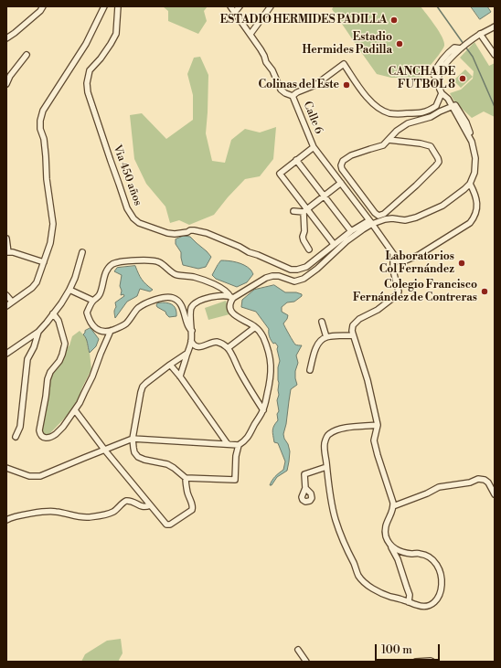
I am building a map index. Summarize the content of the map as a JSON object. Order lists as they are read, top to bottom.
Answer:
{
  "streets": {
    "street": ["Calle 6", "Via 450 años"]
  },
  "places": [
    "ESTADIO HERMIDES PADILLA",
    "Estadio Hermides Padilla",
    "CANCHA DE FUTBOL 8",
    "Colinas del Este",
    "Laboratorios Col Fernández",
    "Colegio Francisco Fernández de Contreras"
  ],
  "scale_bar": "100 m"
}
